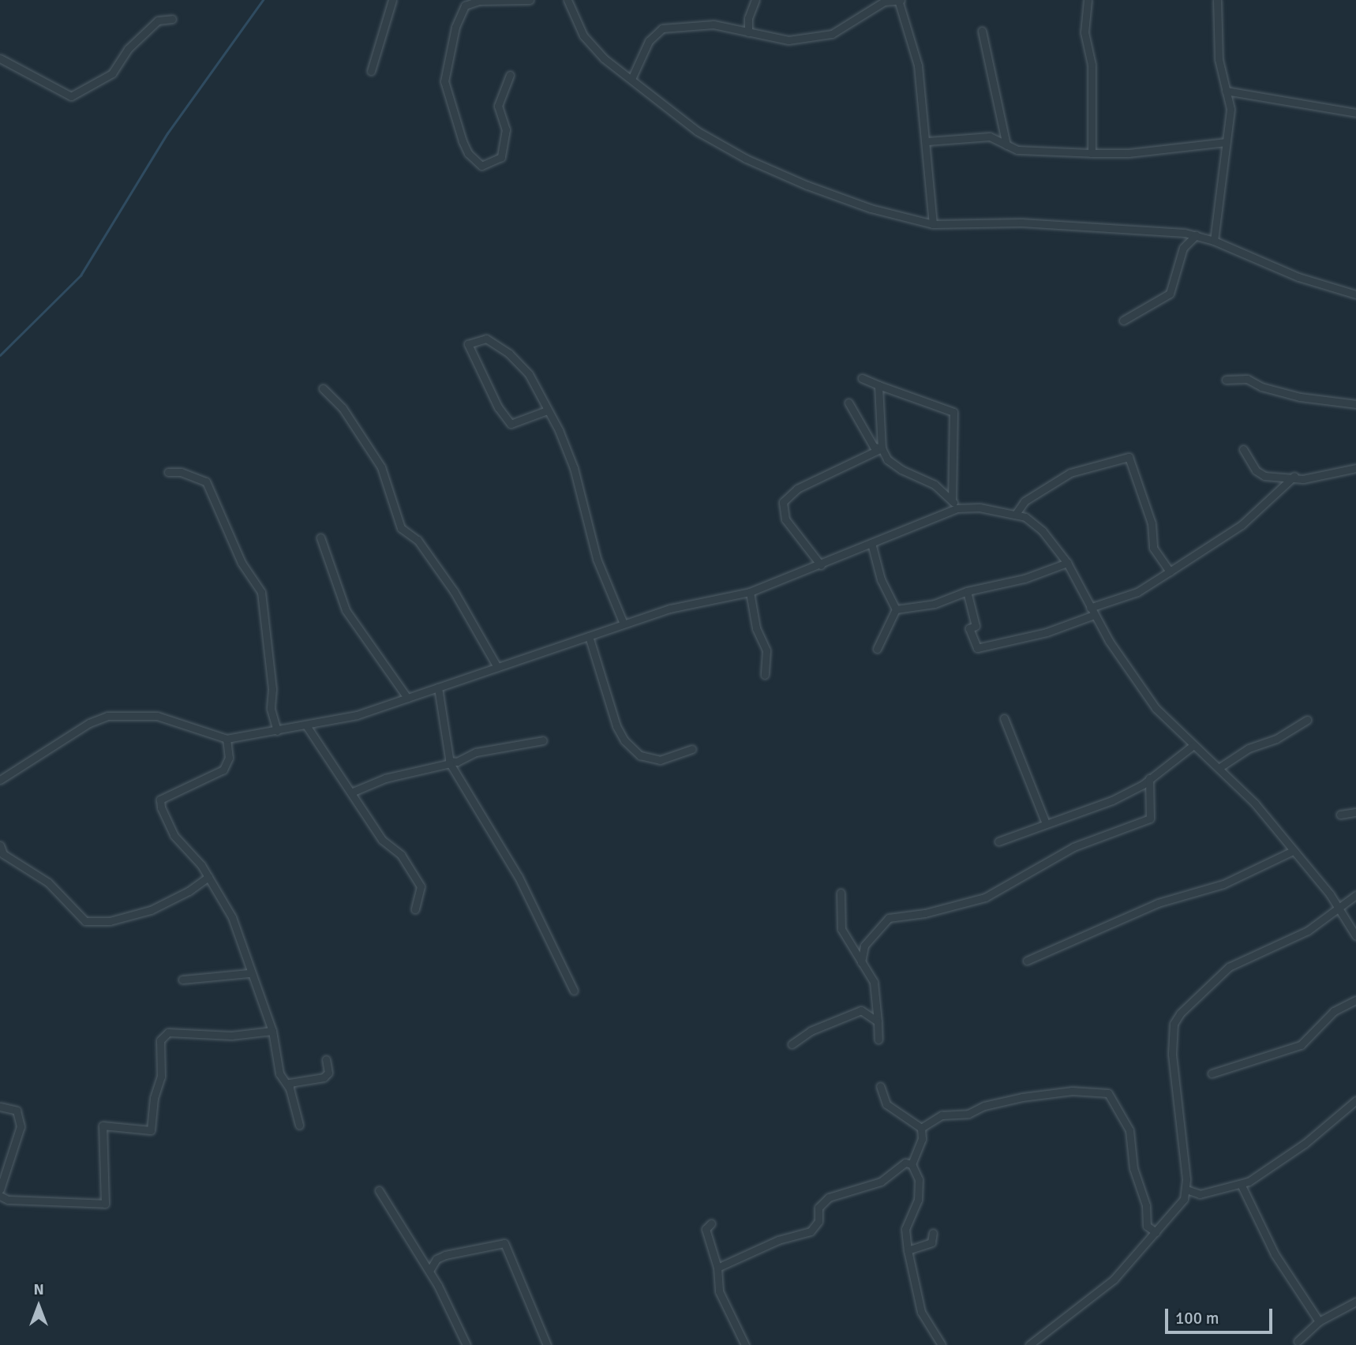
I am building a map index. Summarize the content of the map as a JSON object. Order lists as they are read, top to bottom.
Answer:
{
  "scale_bar": "100 m",
  "north": "top"
}
